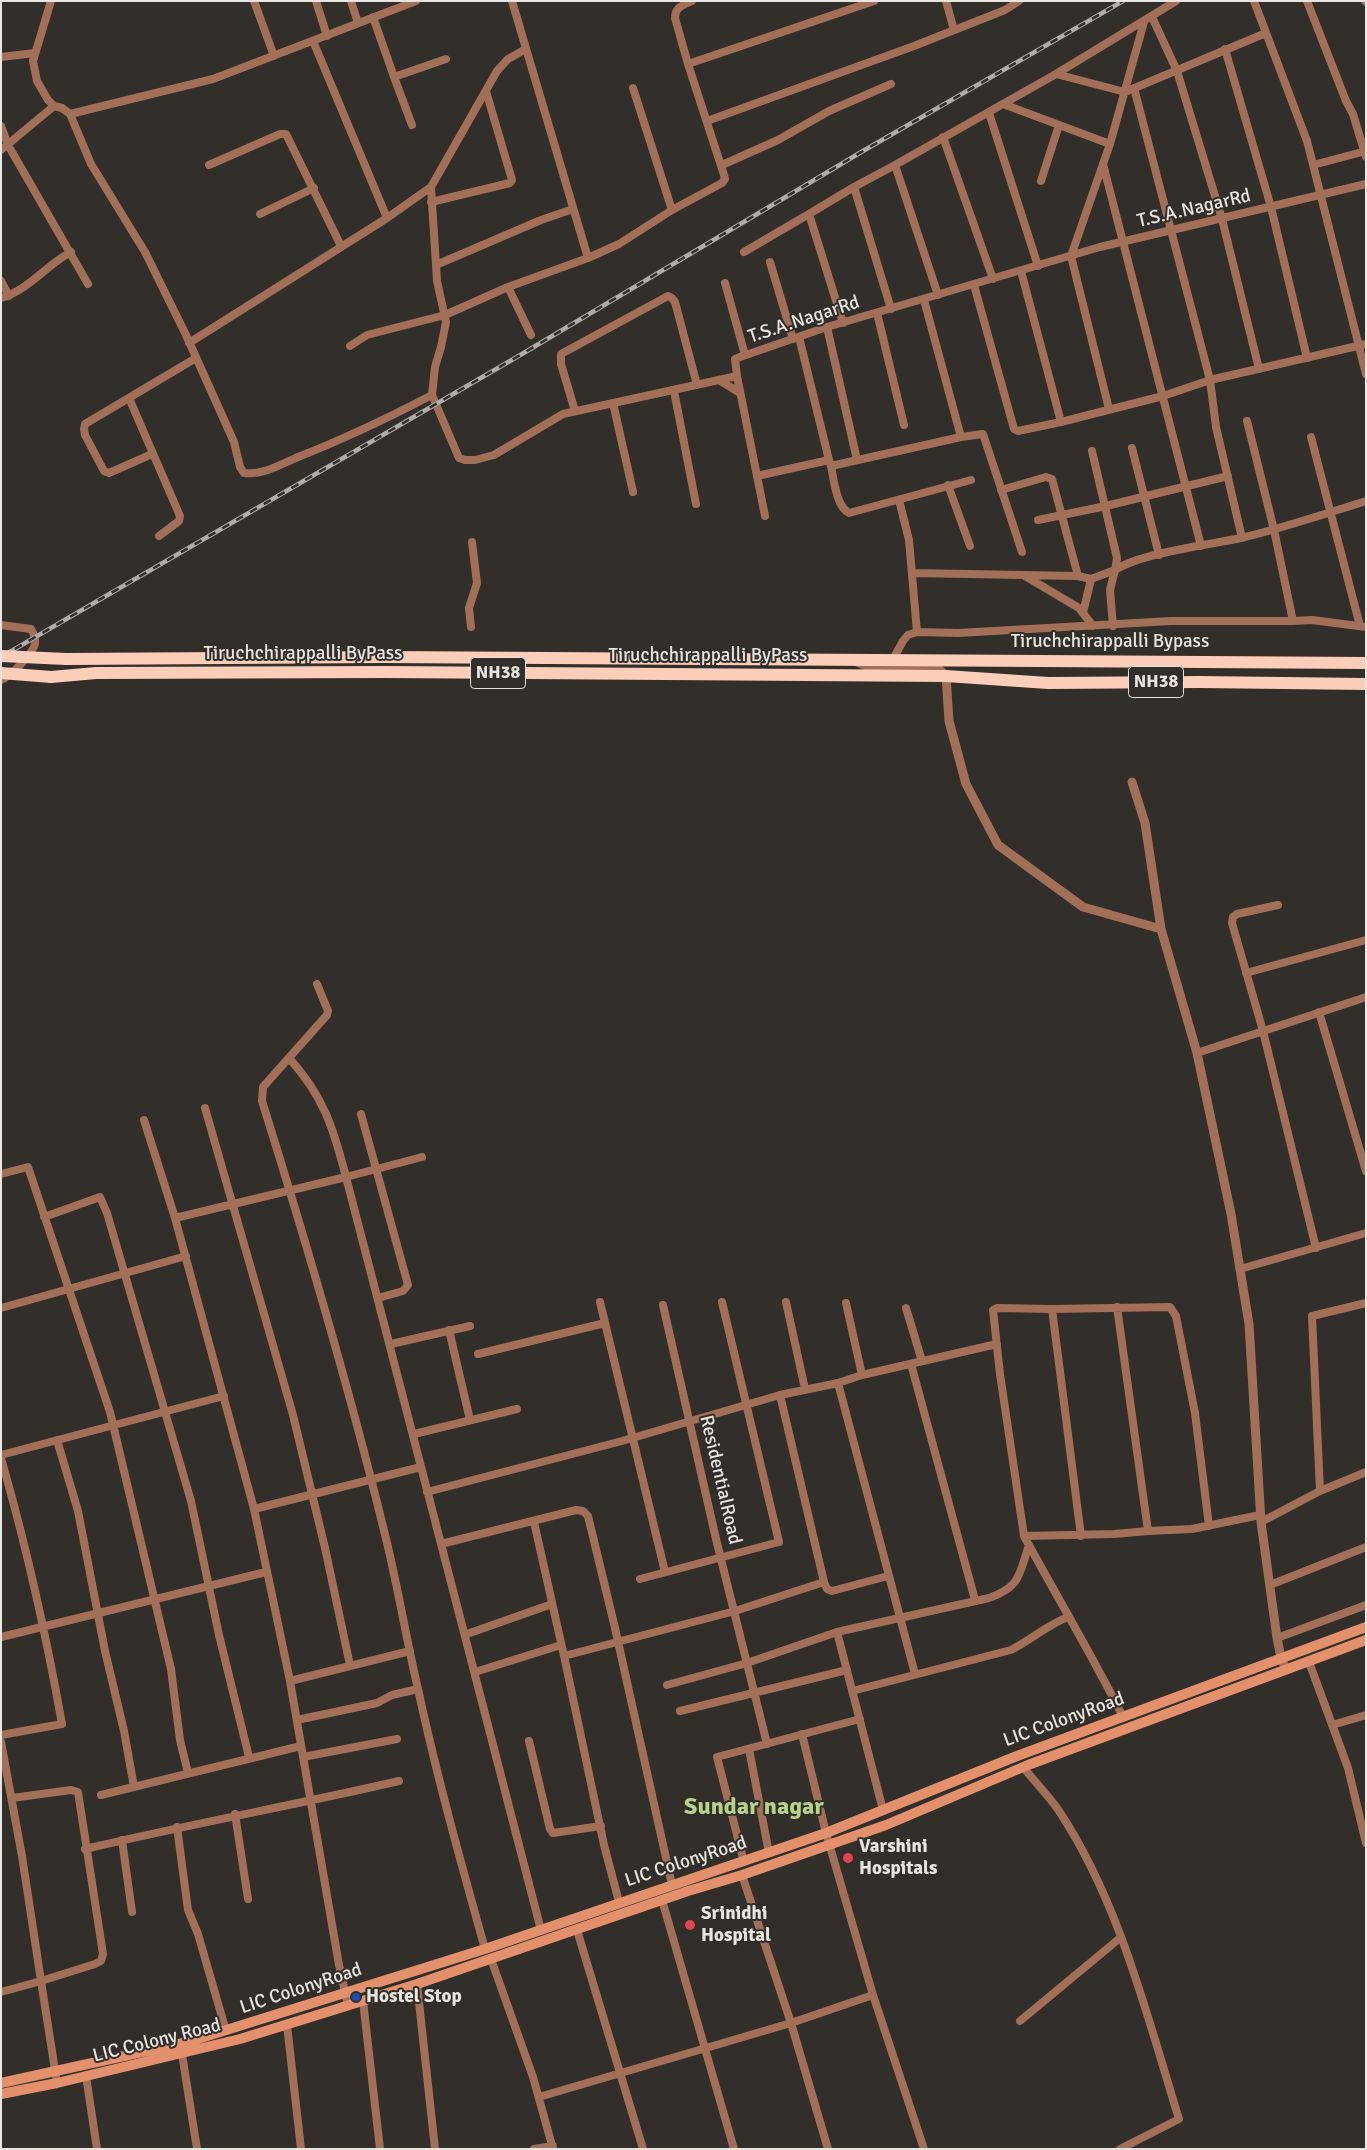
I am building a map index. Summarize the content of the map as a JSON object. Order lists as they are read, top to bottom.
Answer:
{
  "streets": {
    "highway": ["Tiruchchirappalli Bypass", "Tiruchchirappalli ByPass", "NH38"],
    "main road": ["LIC ColonyRoad", "LIC Colony Road"],
    "street": ["T.S.A.NagarRd", "ResidentialRoad"]
  },
  "crossings": [
    ["Tiruchchirappalli Bypass", "Tiruchchirappalli ByPass"],
    ["LIC ColonyRoad", "LIC Colony Road"]
  ],
  "districts": ["Sundar nagar"],
  "places": ["Varshini Hospitals", "Srinidhi Hospital", "Hostel Stop"]
}
